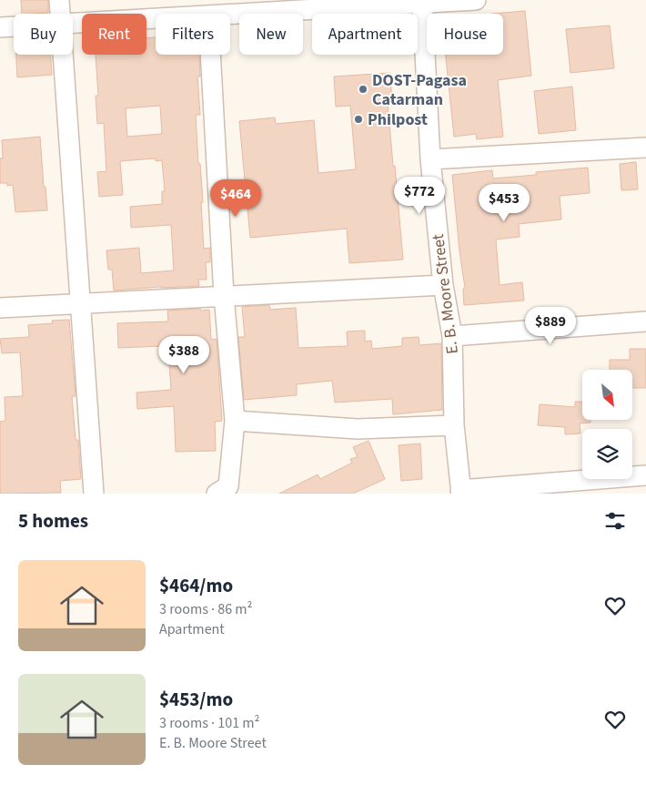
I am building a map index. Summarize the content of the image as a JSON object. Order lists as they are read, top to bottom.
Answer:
{
  "streets": {
    "street": ["E. B. Moore Street"]
  },
  "places": ["DOST-Pagasa Catarman", "Philpost"],
  "north": "bottom right",
  "page": {
    "chip": [
      "Buy",
      "Rent",
      "Filters",
      "New",
      "Apartment",
      "House"
    ],
    "price": [
      "$772",
      "$464",
      "$453",
      "$889",
      "$388"
    ],
    "heading": "5 homes",
    "list": [
      {
        "name": "$464/mo",
        "note": "3 rooms · 86 m² · Apartment"
      },
      {
        "name": "$453/mo",
        "note": "3 rooms · 101 m² · E. B. Moore Street"
      }
    ]
  }
}
